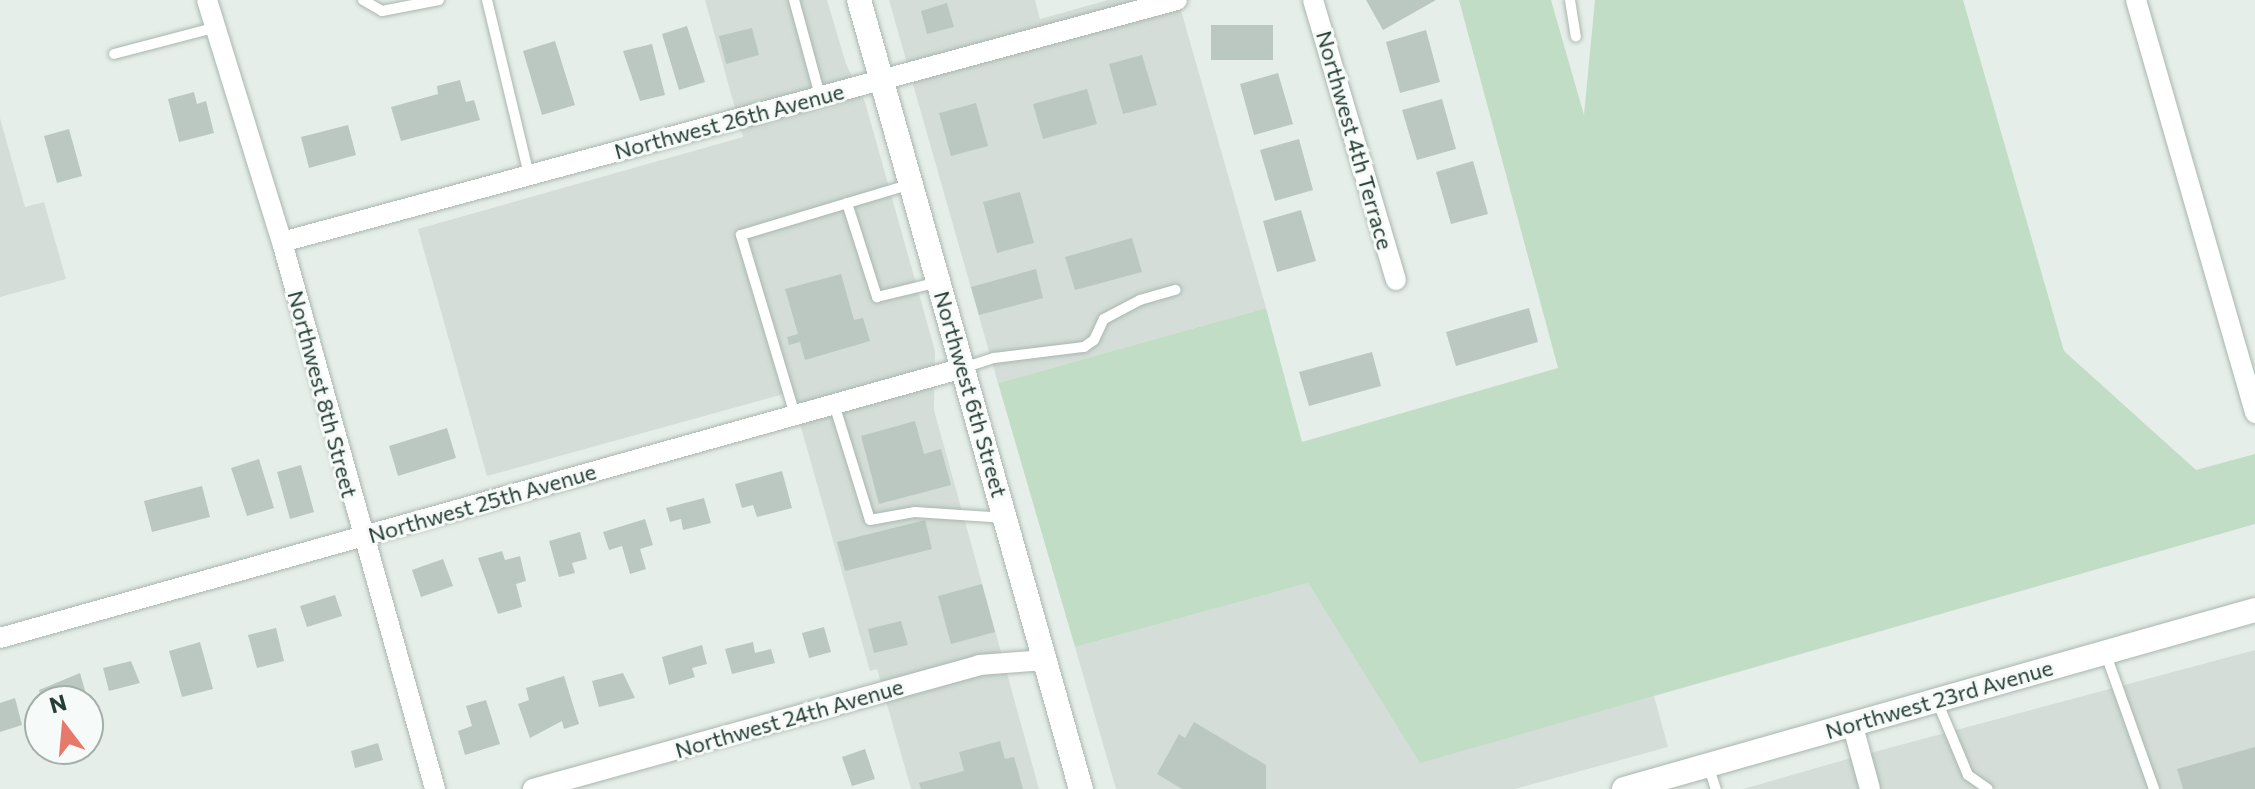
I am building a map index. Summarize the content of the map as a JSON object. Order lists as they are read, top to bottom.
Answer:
{
  "streets": {
    "main road": ["Northwest 6th Street", "Northwest 23rd Avenue"],
    "street": [
      "Northwest 26th Avenue",
      "Northwest 4th Terrace",
      "Northwest 8th Street",
      "Northwest 25th Avenue",
      "Northwest 24th Avenue"
    ]
  },
  "crossings": [
    ["Northwest 26th Avenue", "Northwest 8th Street"],
    ["Northwest 26th Avenue", "Northwest 6th Street"],
    ["Northwest 8th Street", "Northwest 25th Avenue"],
    ["Northwest 6th Street", "Northwest 25th Avenue"],
    ["Northwest 6th Street", "Northwest 24th Avenue"]
  ],
  "north": "top"
}
